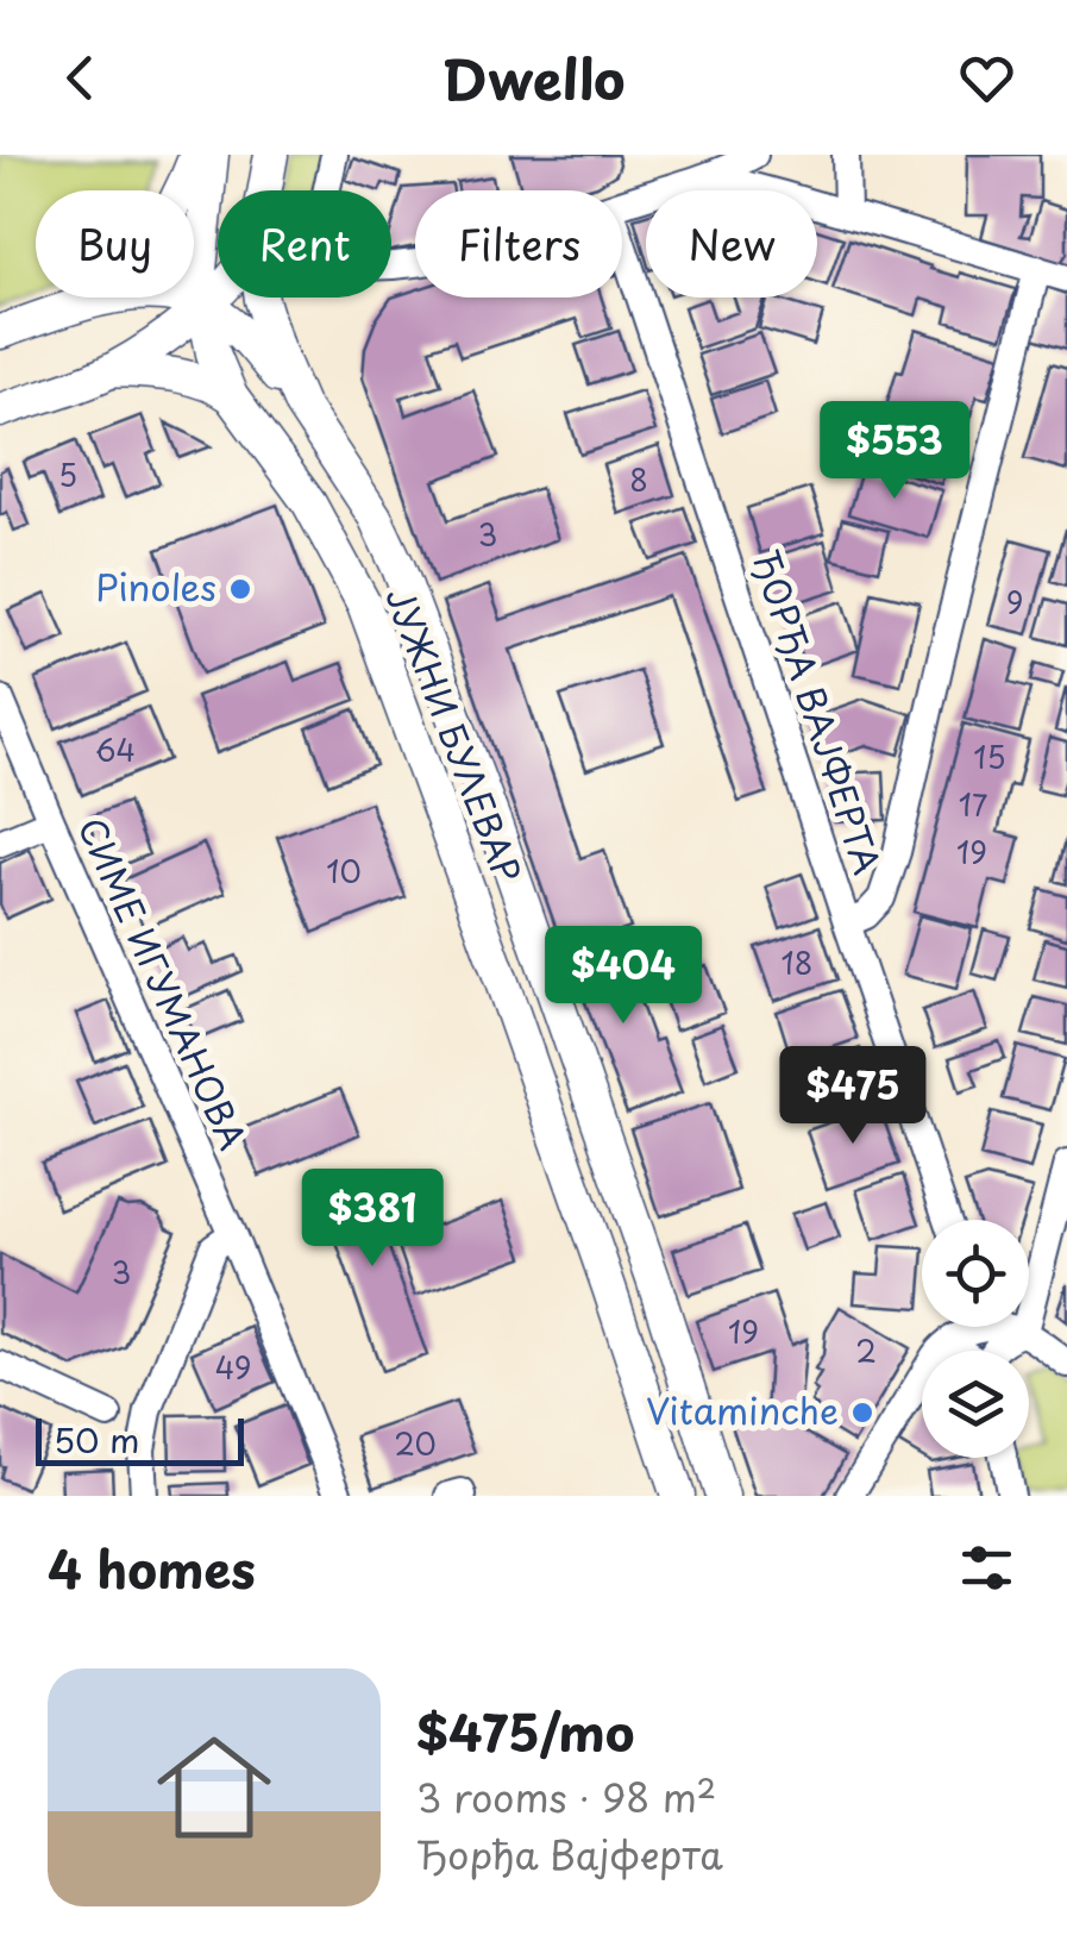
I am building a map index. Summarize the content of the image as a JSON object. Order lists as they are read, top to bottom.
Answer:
{
  "streets": {
    "main road": ["ЈУЖНИ БУЛЕВАР"],
    "street": ["ЂОРЂА ВАЈФЕРТА", "СИМЕ ИГУМАНОВА"]
  },
  "places": ["Pinoles", "Vitaminche"],
  "house_numbers": [
    "5",
    "8",
    "3",
    "9",
    "64",
    "15",
    "17",
    "19",
    "10",
    "18",
    "3",
    "19",
    "2",
    "49",
    "20"
  ],
  "scale_bar": "50 m",
  "page": {
    "header": "Dwello",
    "chip": [
      "Buy",
      "Rent",
      "Filters",
      "New"
    ],
    "price": [
      "$553",
      "$404",
      "$475",
      "$381"
    ],
    "scale": "50 m",
    "heading": "4 homes",
    "list": [
      {
        "name": "$475/mo",
        "note": "3 rooms · 98 m² · Ђорђа Вајферта"
      }
    ]
  }
}
